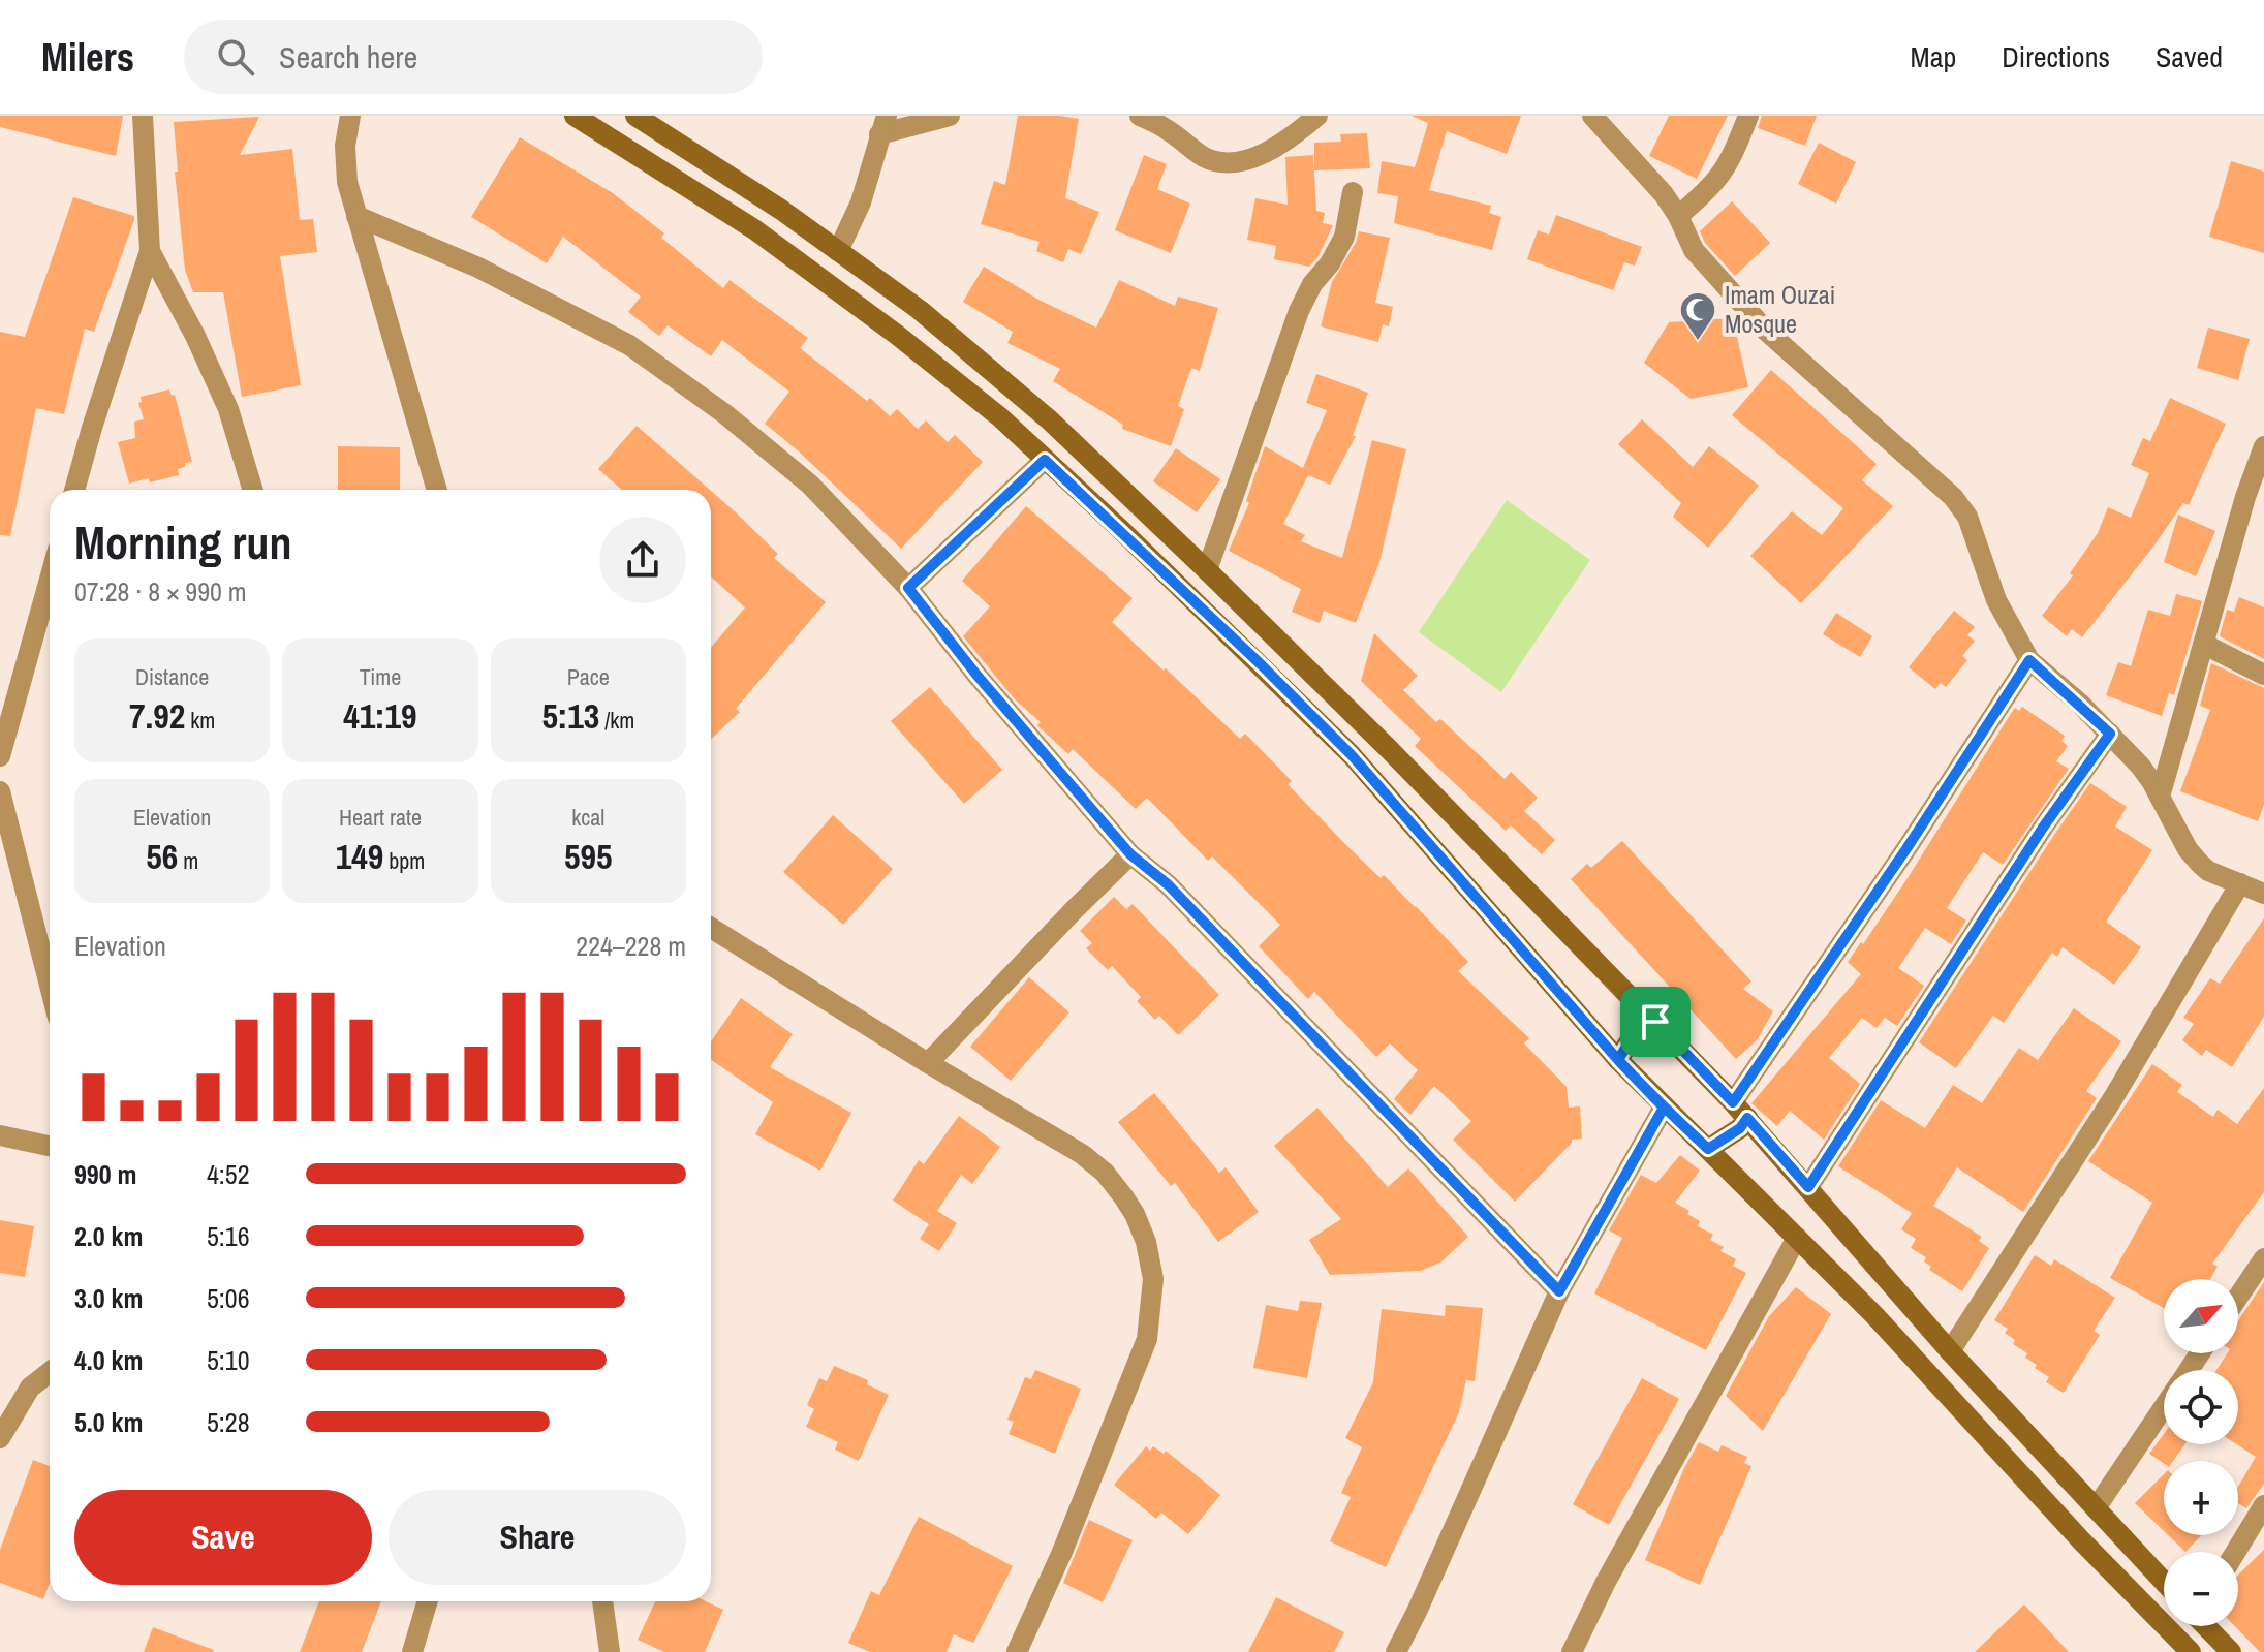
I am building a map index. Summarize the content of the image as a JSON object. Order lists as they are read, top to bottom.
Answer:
{
  "places": {
    "mosque": ["Imam Ouzai Mosque"]
  },
  "north": "top right",
  "page": {
    "header": "Milers",
    "search": "Search here",
    "nav": ["Map", "Directions", "Saved"],
    "heading": ["Morning run", "07:28 · 8 × 990 m"],
    "stats": [
      ["Distance", "7.92 km"],
      ["Time", "41:19"],
      ["Pace", "5:13 /km"],
      ["Elevation", "56 m"],
      ["Heart rate", "149 bpm"],
      ["kcal", "595"]
    ],
    "chart": ["Elevation", "224–228 m"],
    "list": [
      {
        "name": "990 m",
        "note": "4:52"
      },
      {
        "name": "2.0 km",
        "note": "5:16"
      },
      {
        "name": "3.0 km",
        "note": "5:06"
      },
      {
        "name": "4.0 km",
        "note": "5:10"
      },
      {
        "name": "5.0 km",
        "note": "5:28"
      }
    ],
    "map_buttons": ["+", "−"],
    "buttons": ["Save", "Share"]
  }
}
